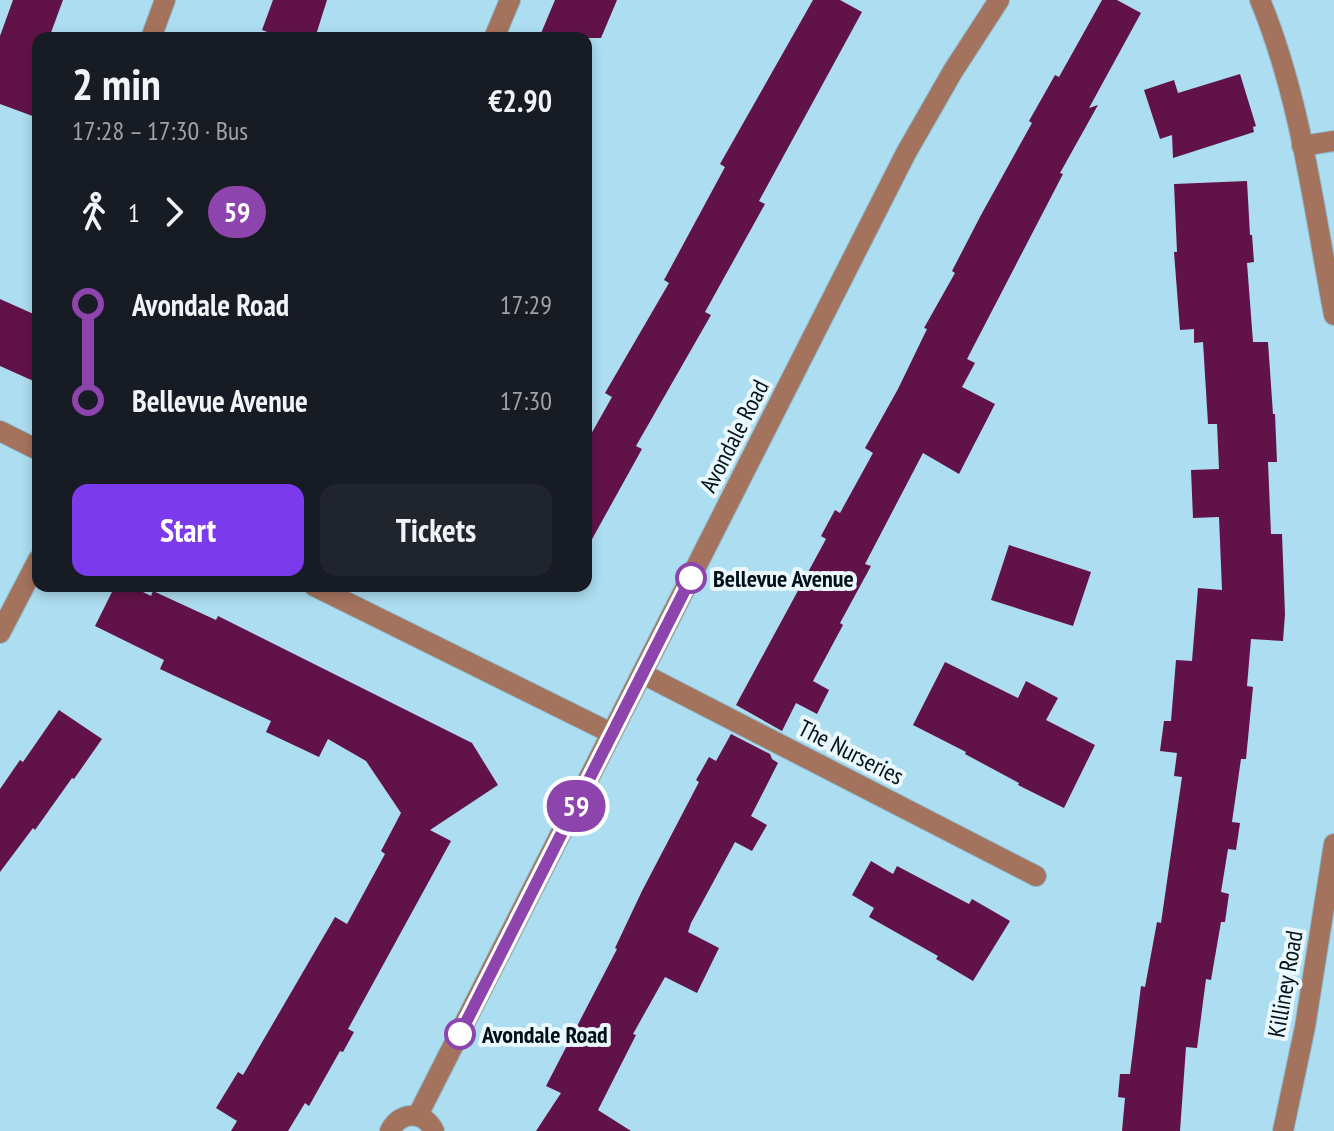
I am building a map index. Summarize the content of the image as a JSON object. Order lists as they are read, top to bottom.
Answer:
{
  "streets": {
    "street": ["Avondale Road", "The Nurseries", "Killiney Road"]
  },
  "crossings": [
    ["Avondale Road", "The Nurseries"]
  ],
  "places": ["Bellevue Avenue", "Avondale Road"],
  "lines": ["bus line 59"],
  "page": {
    "on_map": "59",
    "heading": ["2 min", "17:28 – 17:30 · Bus", "€2.90"],
    "legs": ["1", "59"],
    "list": [
      {
        "name": "Avondale Road",
        "value": "17:29"
      },
      {
        "name": "Bellevue Avenue",
        "value": "17:30"
      }
    ],
    "buttons": ["Start", "Tickets"]
  }
}
